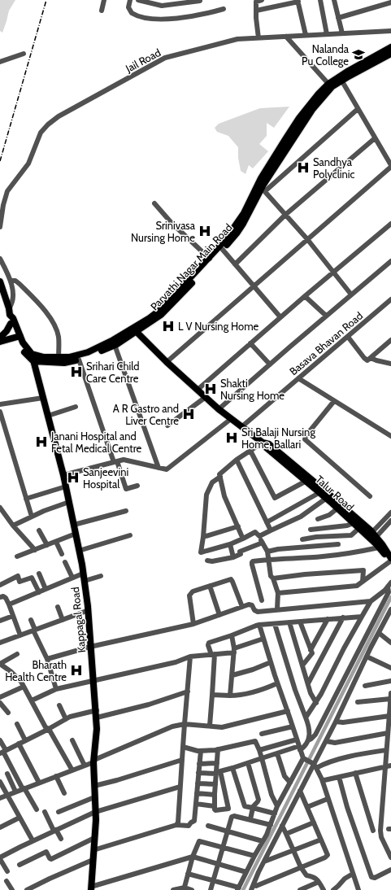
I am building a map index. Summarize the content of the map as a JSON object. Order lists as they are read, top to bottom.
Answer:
{
  "streets": {
    "main road": ["Parvathi Nagar Main Road", "Talur Road", "Kappagal Road"],
    "street": ["Jail Road", "Basava Bhavan Road"]
  },
  "crossings": [
    ["Parvathi Nagar Main Road", "Talur Road"],
    ["Parvathi Nagar Main Road", "Kappagal Road"],
    ["Basava Bhavan Road", "Talur Road"]
  ],
  "places": {
    "school or university": ["Nalanda Pu College"],
    "hospital": [
      "Sandhya Polyclinic",
      "Srinivasa Nursing Home",
      "L V Nursing Home",
      "Srihari Child Care Centre",
      "Shakti Nursing Home",
      "A R Gastro and Liver Centre",
      "Sri Balaji Nursing Home, Ballari",
      "Janani Hospital and Fetal Medical Centre",
      "Sanjeevini Hospital",
      "Bharath Health Centre"
    ]
  }
}
